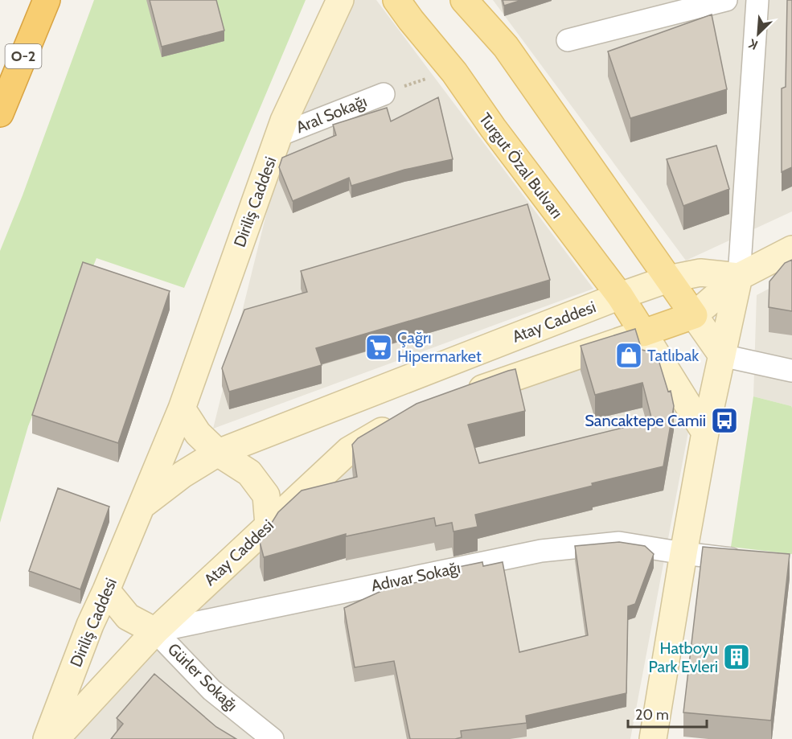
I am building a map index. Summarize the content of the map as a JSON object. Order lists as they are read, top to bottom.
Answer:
{
  "streets": {
    "highway": ["O-2"],
    "main road": ["Turgut Özal Bulvarı", "Diriliş Caddesi", "Atay Caddesi"],
    "street": ["Aral Sokağı", "Adıvar Sokağı", "Gürler Sokağı"]
  },
  "crossings": [
    ["Aral Sokağı", "Diriliş Caddesi"],
    ["Turgut Özal Bulvarı", "Atay Caddesi"],
    ["Diriliş Caddesi", "Atay Caddesi"],
    ["Atay Caddesi", "Adıvar Sokağı"],
    ["Atay Caddesi", "Gürler Sokağı"],
    ["Adıvar Sokağı", "Gürler Sokağı"]
  ],
  "places": {
    "supermarket": ["Çağrı Hipermarket"],
    "shop": ["Tatlıbak"],
    "bus stop": ["Sancaktepe Camii"],
    "building": ["Hatboyu Park Evleri"]
  },
  "scale_bar": "20 m",
  "north": "bottom left"
}
